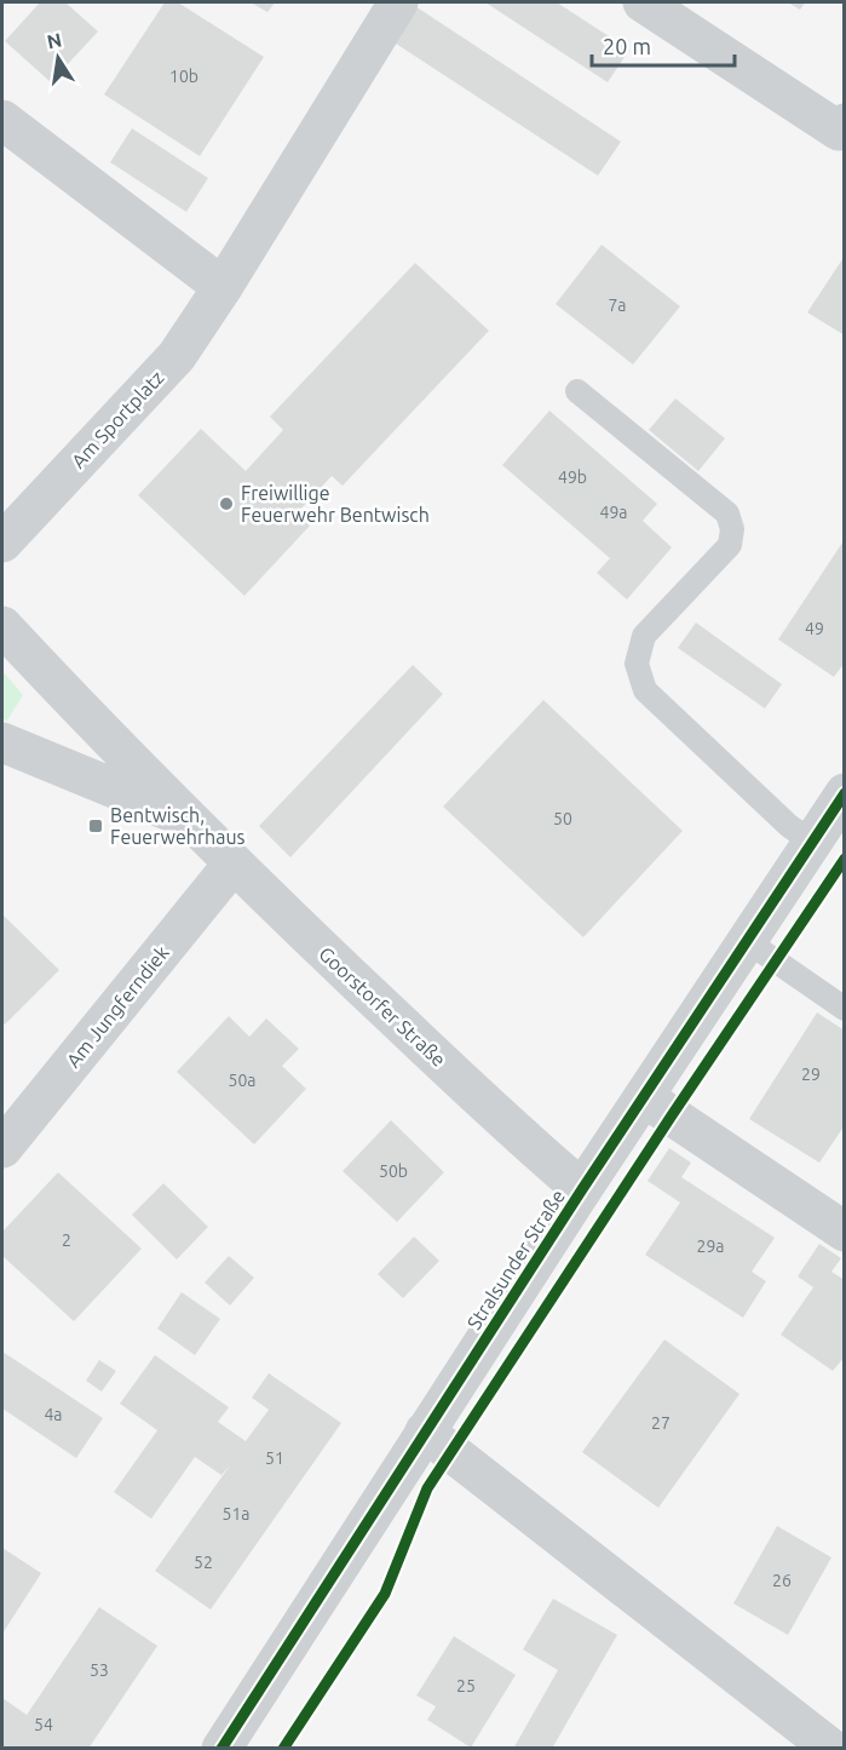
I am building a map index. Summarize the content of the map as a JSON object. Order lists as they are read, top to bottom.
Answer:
{
  "streets": {
    "street": [
      "Am Sportplatz",
      "Am Jungferndiek",
      "Goorstorfer Straße",
      "Stralsunder Straße"
    ]
  },
  "crossings": [
    ["Am Jungferndiek", "Goorstorfer Straße"],
    ["Goorstorfer Straße", "Stralsunder Straße"]
  ],
  "places": {
    "other": ["Freiwillige Feuerwehr Bentwisch"],
    "transit": ["Bentwisch, Feuerwehrhaus"]
  },
  "house_numbers": [
    "10b",
    "7a",
    "49b",
    "49a",
    "49",
    "50",
    "29",
    "50a",
    "50b",
    "2",
    "29a",
    "4a",
    "27",
    "51",
    "51a",
    "52",
    "26",
    "53",
    "25",
    "54"
  ],
  "scale_bar": "20 m",
  "north": "top"
}
